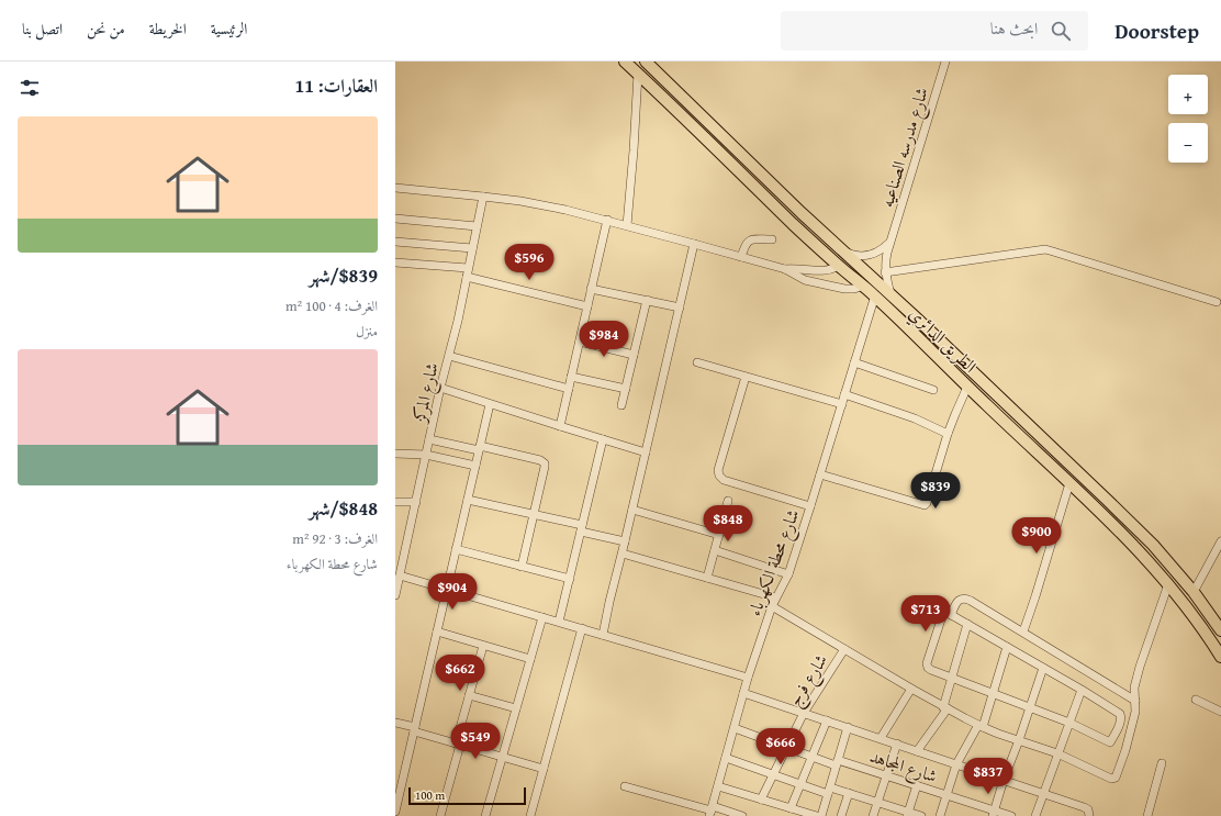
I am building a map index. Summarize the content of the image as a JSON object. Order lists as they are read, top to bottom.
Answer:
{
  "streets": {
    "highway": ["الطريق الدائري"],
    "street": [
      "شارع مدرسه الصناعيه",
      "شارع المركز",
      "شارع محطة الكهرباء",
      "شارع فرج",
      "شارع المجاهد"
    ]
  },
  "crossings": [
    ["شارع مدرسه الصناعيه", "الطريق الدائري"],
    ["الطريق الدائري", "شارع محطة الكهرباء"],
    ["شارع محطة الكهرباء", "شارع المجاهد"],
    ["شارع فرج", "شارع المجاهد"]
  ],
  "scale_bar": "100 m",
  "page": {
    "header": "Doorstep",
    "search": "ابحث هنا",
    "nav": [
      "الرئيسية",
      "الخريطة",
      "من نحن",
      "اتصل بنا"
    ],
    "heading": "العقارات: 11",
    "map_buttons": ["+", "−"],
    "list": [
      {
        "name": "$839/شهر",
        "note": "الغرف: 4 · 100 m² · منزل"
      },
      {
        "name": "$848/شهر",
        "note": "الغرف: 3 · 92 m² · شارع محطة الكهرباء"
      }
    ],
    "price": [
      "$596",
      "$984",
      "$839",
      "$848",
      "$900",
      "$904",
      "$713",
      "$662",
      "$549",
      "$666",
      "$837"
    ],
    "scale": "100 m"
  }
}
